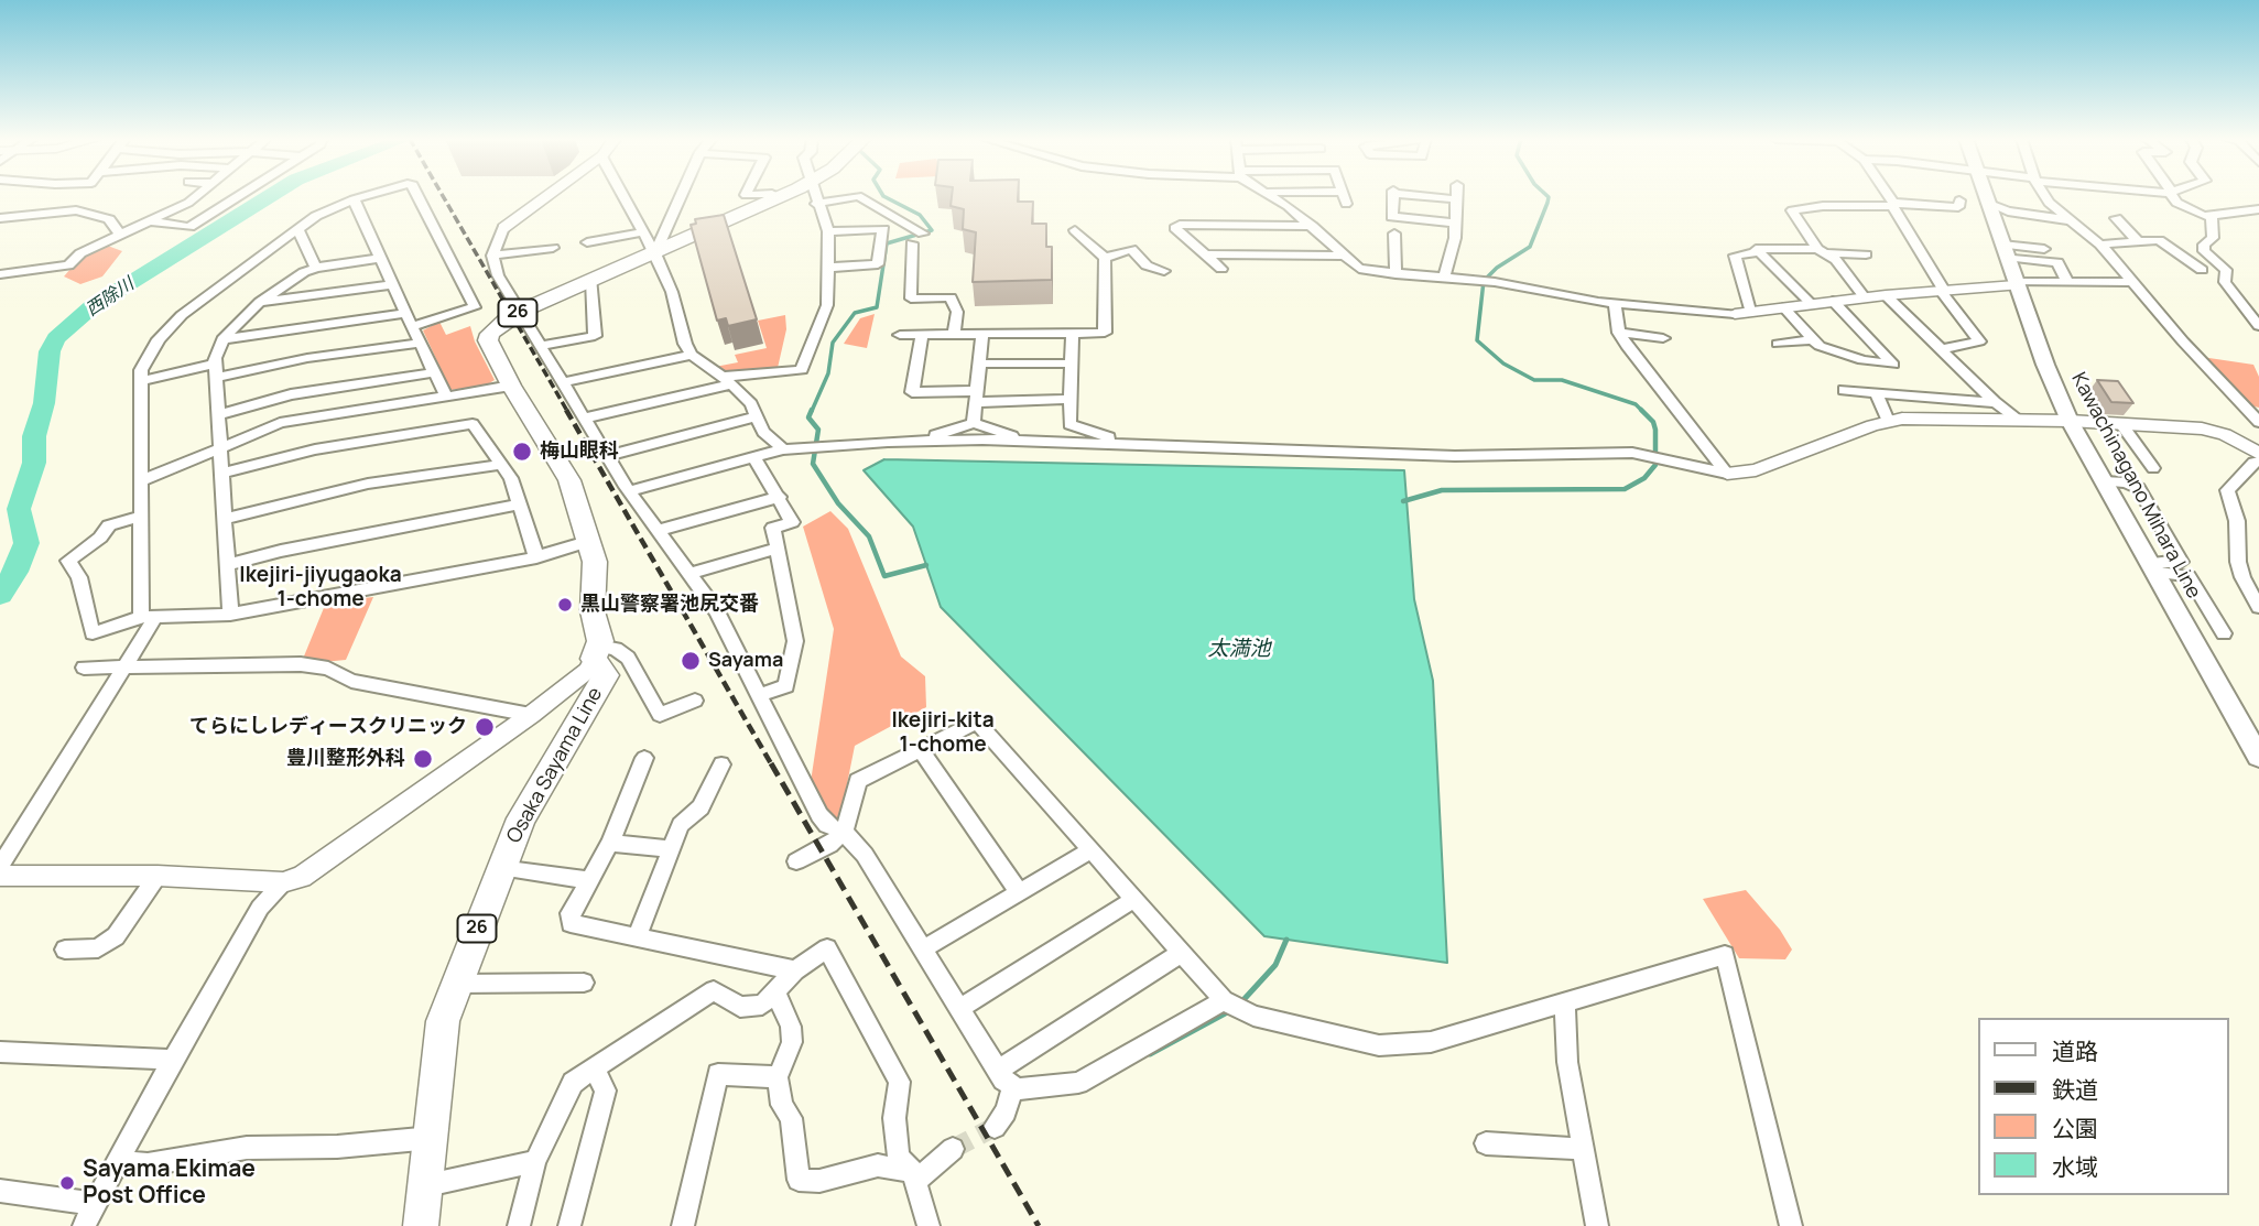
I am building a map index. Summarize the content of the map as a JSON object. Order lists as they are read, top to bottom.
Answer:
{
  "streets": {
    "main road": ["26", "Kawachinagano Mihara Line", "Osaka Sayama Line"]
  },
  "districts": ["Ikejiri-jiyugaoka 1-chome", "Ikejiri-kita 1-chome"],
  "water": ["西除川", "太満池"],
  "places": [
    "梅山眼科",
    "黒山警察署池尻交番",
    "Sayama",
    "てらにしレディースクリニック",
    "豊川整形外科",
    "Sayama Ekimae Post Office"
  ],
  "legend": [
    "道路",
    "鉄道",
    "公園",
    "水域"
  ]
}
